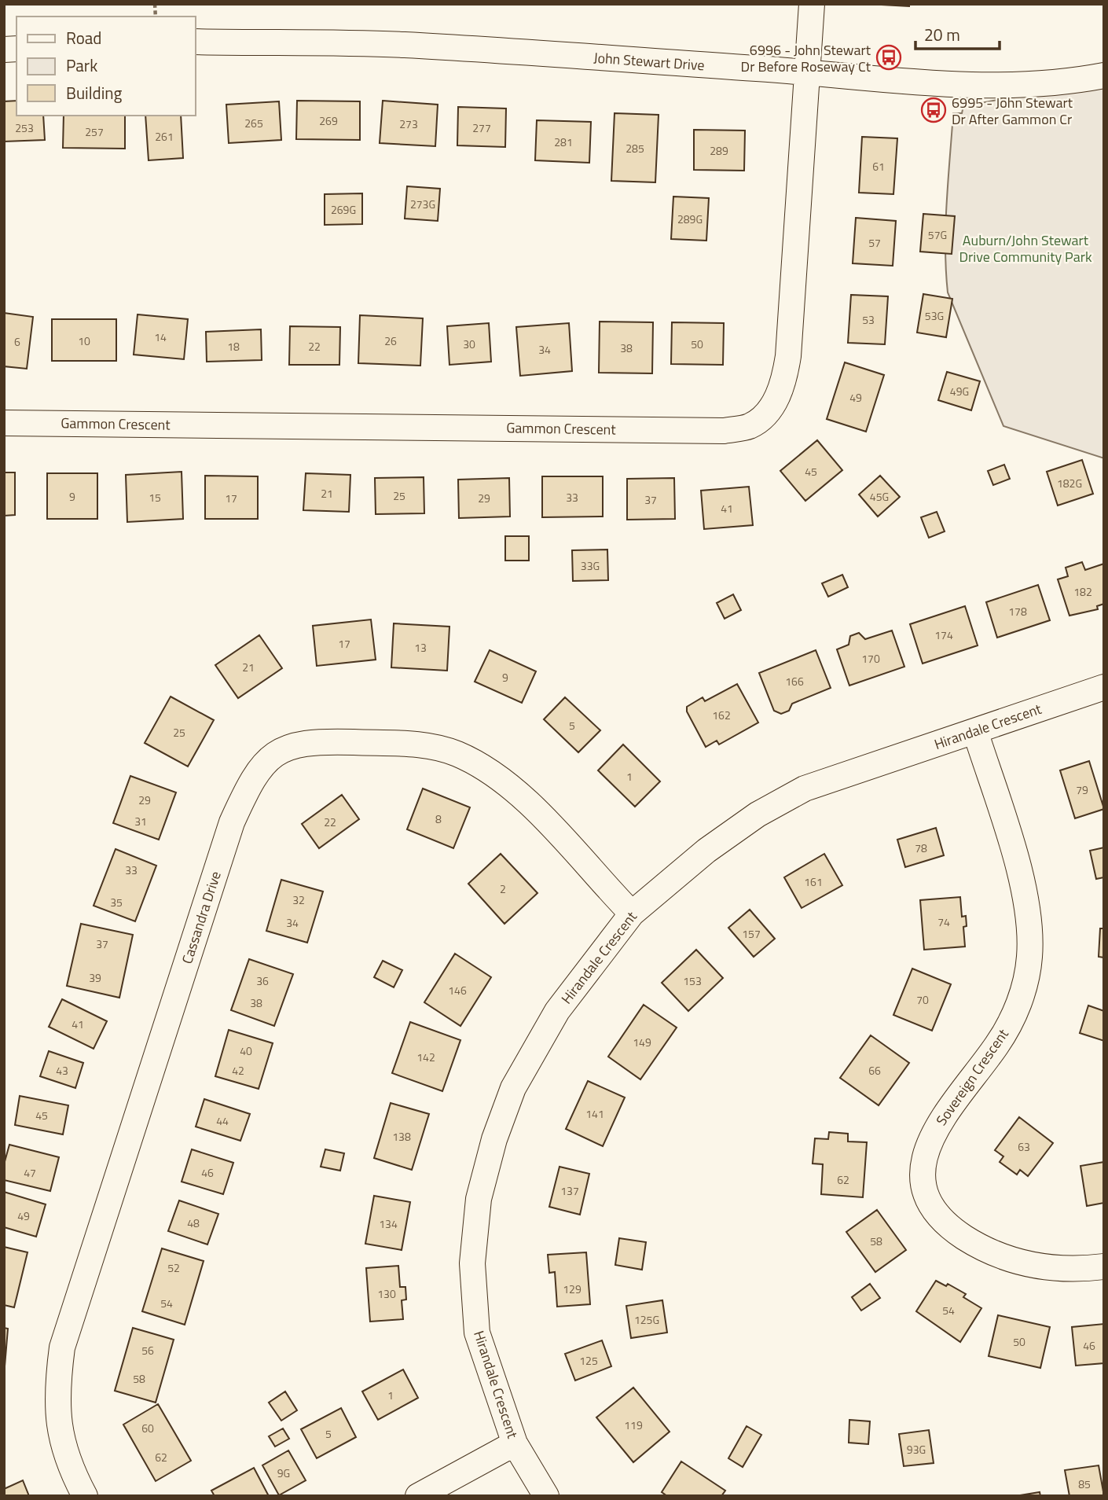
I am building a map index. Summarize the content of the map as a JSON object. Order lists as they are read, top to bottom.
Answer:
{
  "streets": {
    "street": [
      "John Stewart Drive",
      "Gammon Crescent",
      "Hirandale Crescent",
      "Cassandra Drive",
      "Sovereign Crescent"
    ]
  },
  "crossings": [
    ["John Stewart Drive", "Gammon Crescent"],
    ["Hirandale Crescent", "Cassandra Drive"],
    ["Hirandale Crescent", "Sovereign Crescent"]
  ],
  "parks": ["Auburn/John Stewart Drive Community Park"],
  "places": {
    "bus stop": ["6996 - John Stewart Dr Before Roseway Ct", "6995 - John Stewart Dr After Gammon Cr"]
  },
  "house_numbers": [
    "269",
    "265",
    "273",
    "253",
    "277",
    "257",
    "261",
    "281",
    "285",
    "289",
    "61",
    "273G",
    "269G",
    "289G",
    "57G",
    "57",
    "53G",
    "53",
    "14",
    "10",
    "26",
    "6",
    "30",
    "50",
    "18",
    "22",
    "38",
    "34",
    "49G",
    "49",
    "45",
    "182G",
    "21",
    "25",
    "9",
    "45G",
    "15",
    "33",
    "17",
    "29",
    "37",
    "41",
    "33G",
    "182",
    "178",
    "174",
    "17",
    "13",
    "170",
    "21",
    "9",
    "166",
    "162",
    "5",
    "25",
    "1",
    "79",
    "29",
    "8",
    "31",
    "22",
    "78",
    "33",
    "161",
    "2",
    "32",
    "35",
    "74",
    "34",
    "157",
    "37",
    "39",
    "36",
    "153",
    "146",
    "70",
    "38",
    "41",
    "149",
    "40",
    "142",
    "43",
    "42",
    "66",
    "141",
    "45",
    "44",
    "138",
    "63",
    "47",
    "46",
    "62",
    "137",
    "49",
    "48",
    "134",
    "58",
    "52",
    "129",
    "130",
    "54",
    "54",
    "125G",
    "50",
    "46",
    "56",
    "125",
    "58",
    "1",
    "119",
    "60",
    "5",
    "93G",
    "62",
    "9G",
    "85"
  ],
  "legend": ["Road", "Park", "Building"],
  "scale_bar": "20 m"
}
